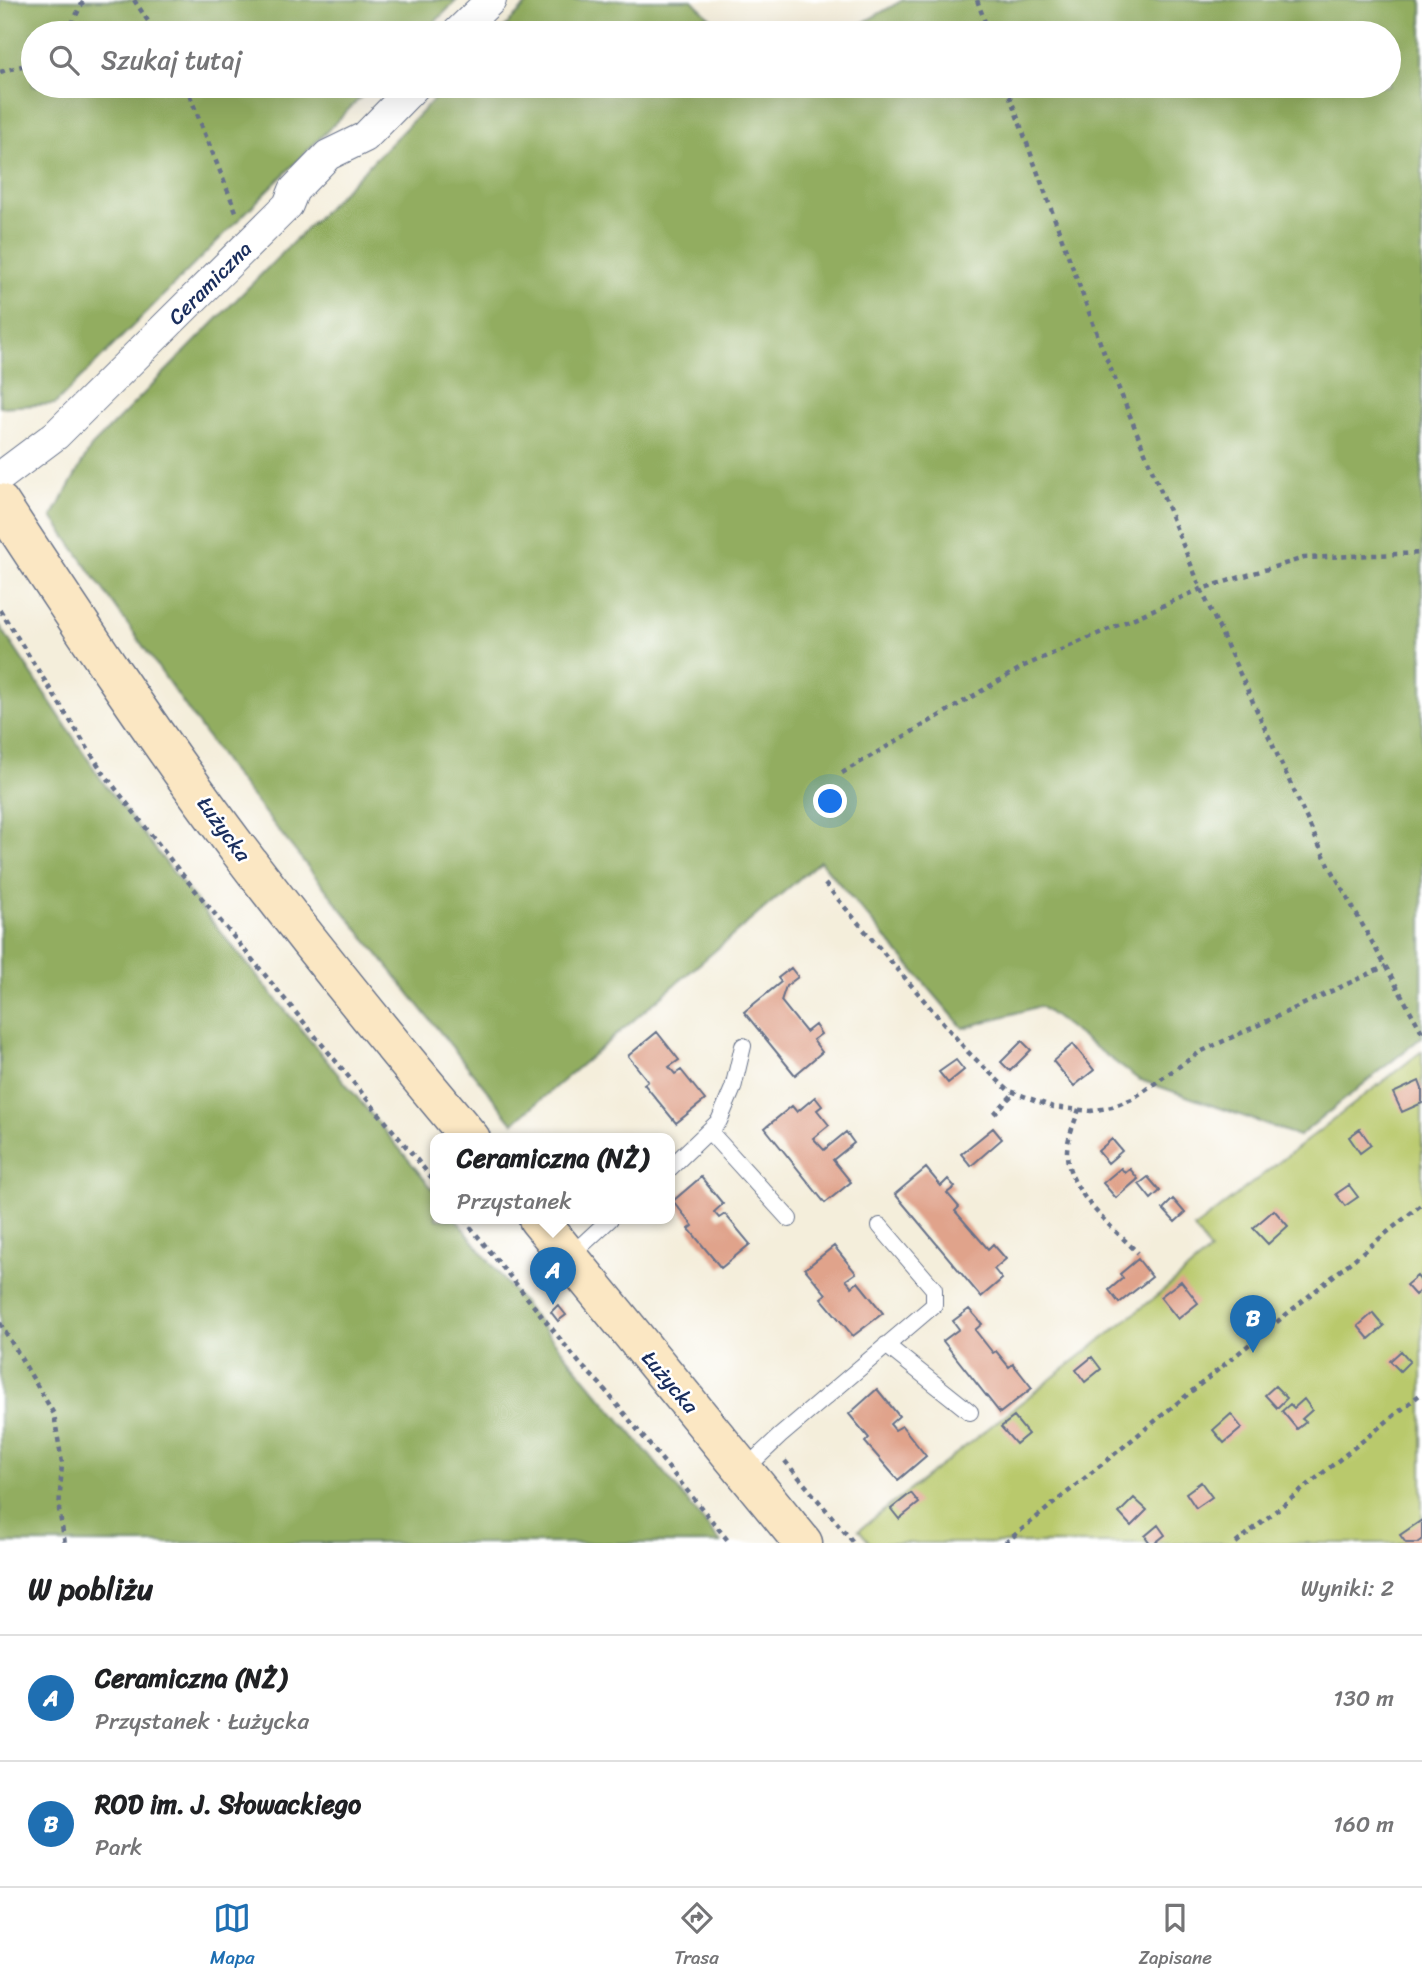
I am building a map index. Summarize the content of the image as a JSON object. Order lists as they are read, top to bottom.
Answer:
{
  "streets": {
    "main road": ["Łużycka"],
    "street": ["Ceramiczna"]
  },
  "page": {
    "search": "Szukaj tutaj",
    "popup": ["Ceramiczna (NŻ)", "Przystanek"],
    "pins": ["A", "B"],
    "heading": ["W pobliżu", "Wyniki: 2"],
    "list": [
      {
        "mark": "A",
        "name": "Ceramiczna (NŻ)",
        "note": "Przystanek · Łużycka",
        "value": "130 m"
      },
      {
        "mark": "B",
        "name": "ROD im. J. Słowackiego",
        "note": "Park",
        "value": "160 m"
      }
    ],
    "nav": ["Mapa", "Trasa", "Zapisane"]
  }
}
